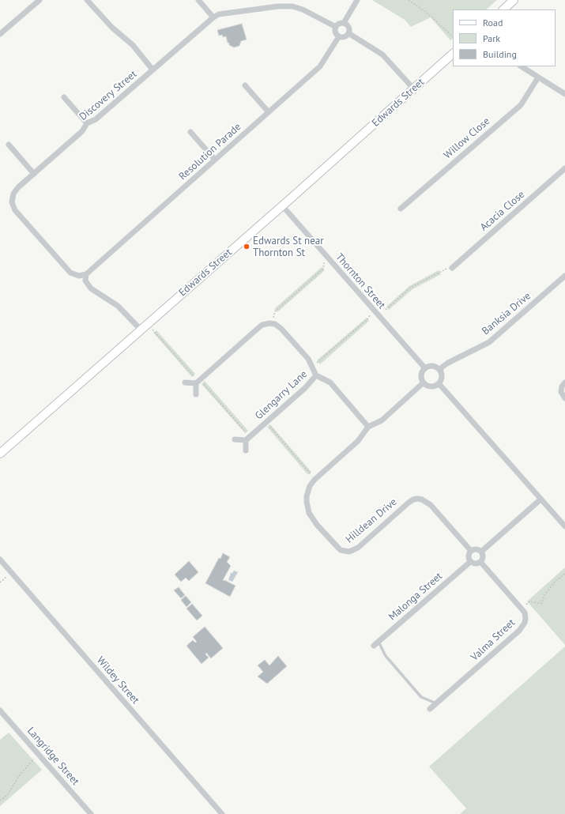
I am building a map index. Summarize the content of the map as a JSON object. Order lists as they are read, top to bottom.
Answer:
{
  "streets": {
    "main road": ["Edwards Street"],
    "street": [
      "Discovery Street",
      "Willow Close",
      "Resolution Parade",
      "Acacia Close",
      "Thornton Street",
      "Banksia Drive",
      "Glengarry Lane",
      "Hilldean Drive",
      "Malonga Street",
      "Valma Street",
      "Wildey Street",
      "Langridge Street"
    ]
  },
  "crossings": [
    ["Discovery Street", "Resolution Parade"],
    ["Edwards Street", "Thornton Street"],
    ["Thornton Street", "Banksia Drive"],
    ["Thornton Street", "Hilldean Drive"],
    ["Banksia Drive", "Hilldean Drive"],
    ["Glengarry Lane", "Hilldean Drive"],
    ["Hilldean Drive", "Malonga Street"],
    ["Hilldean Drive", "Valma Street"],
    ["Malonga Street", "Valma Street"]
  ],
  "places": ["Edwards St near Thornton St"],
  "legend": ["Road", "Park", "Building"]
}
